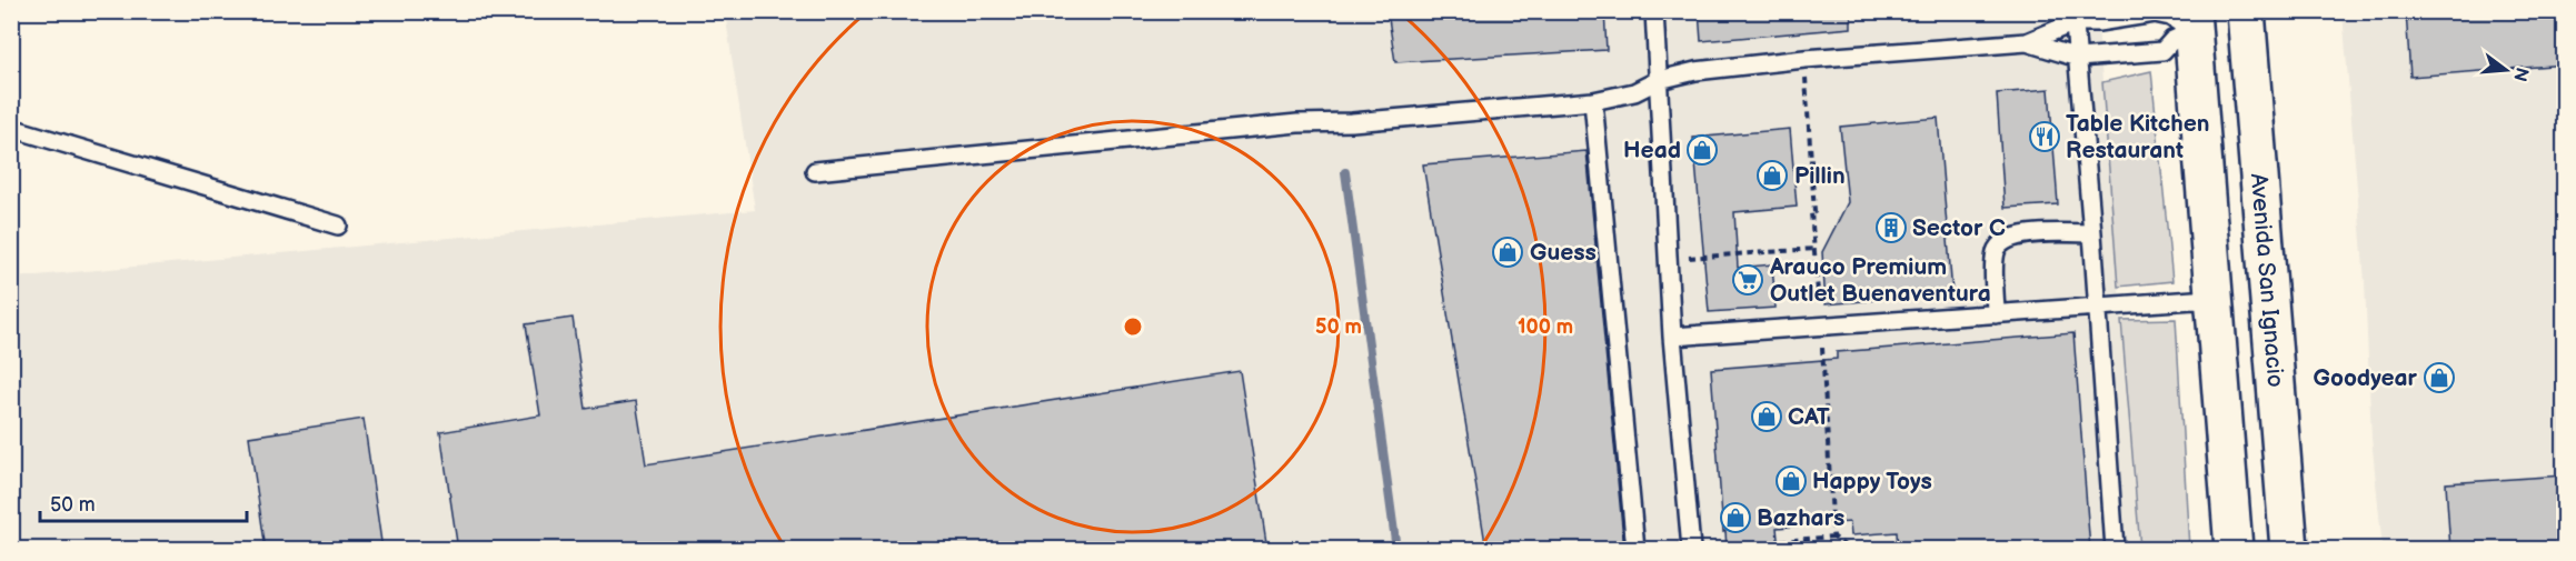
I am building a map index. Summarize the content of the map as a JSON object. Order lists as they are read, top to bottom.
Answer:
{
  "streets": {
    "main road": ["Avenida San Ignacio"]
  },
  "places": {
    "restaurant": ["Table Kitchen Restaurant"],
    "shop": [
      "Head",
      "Pillin",
      "Guess",
      "Goodyear",
      "CAT",
      "Happy Toys",
      "Bazhars"
    ],
    "building": ["Sector C"],
    "supermarket": ["Arauco Premium Outlet Buenaventura"]
  },
  "scale_bar": "50 m",
  "north": "right",
  "rings": ["50 m", "100 m"]
}
